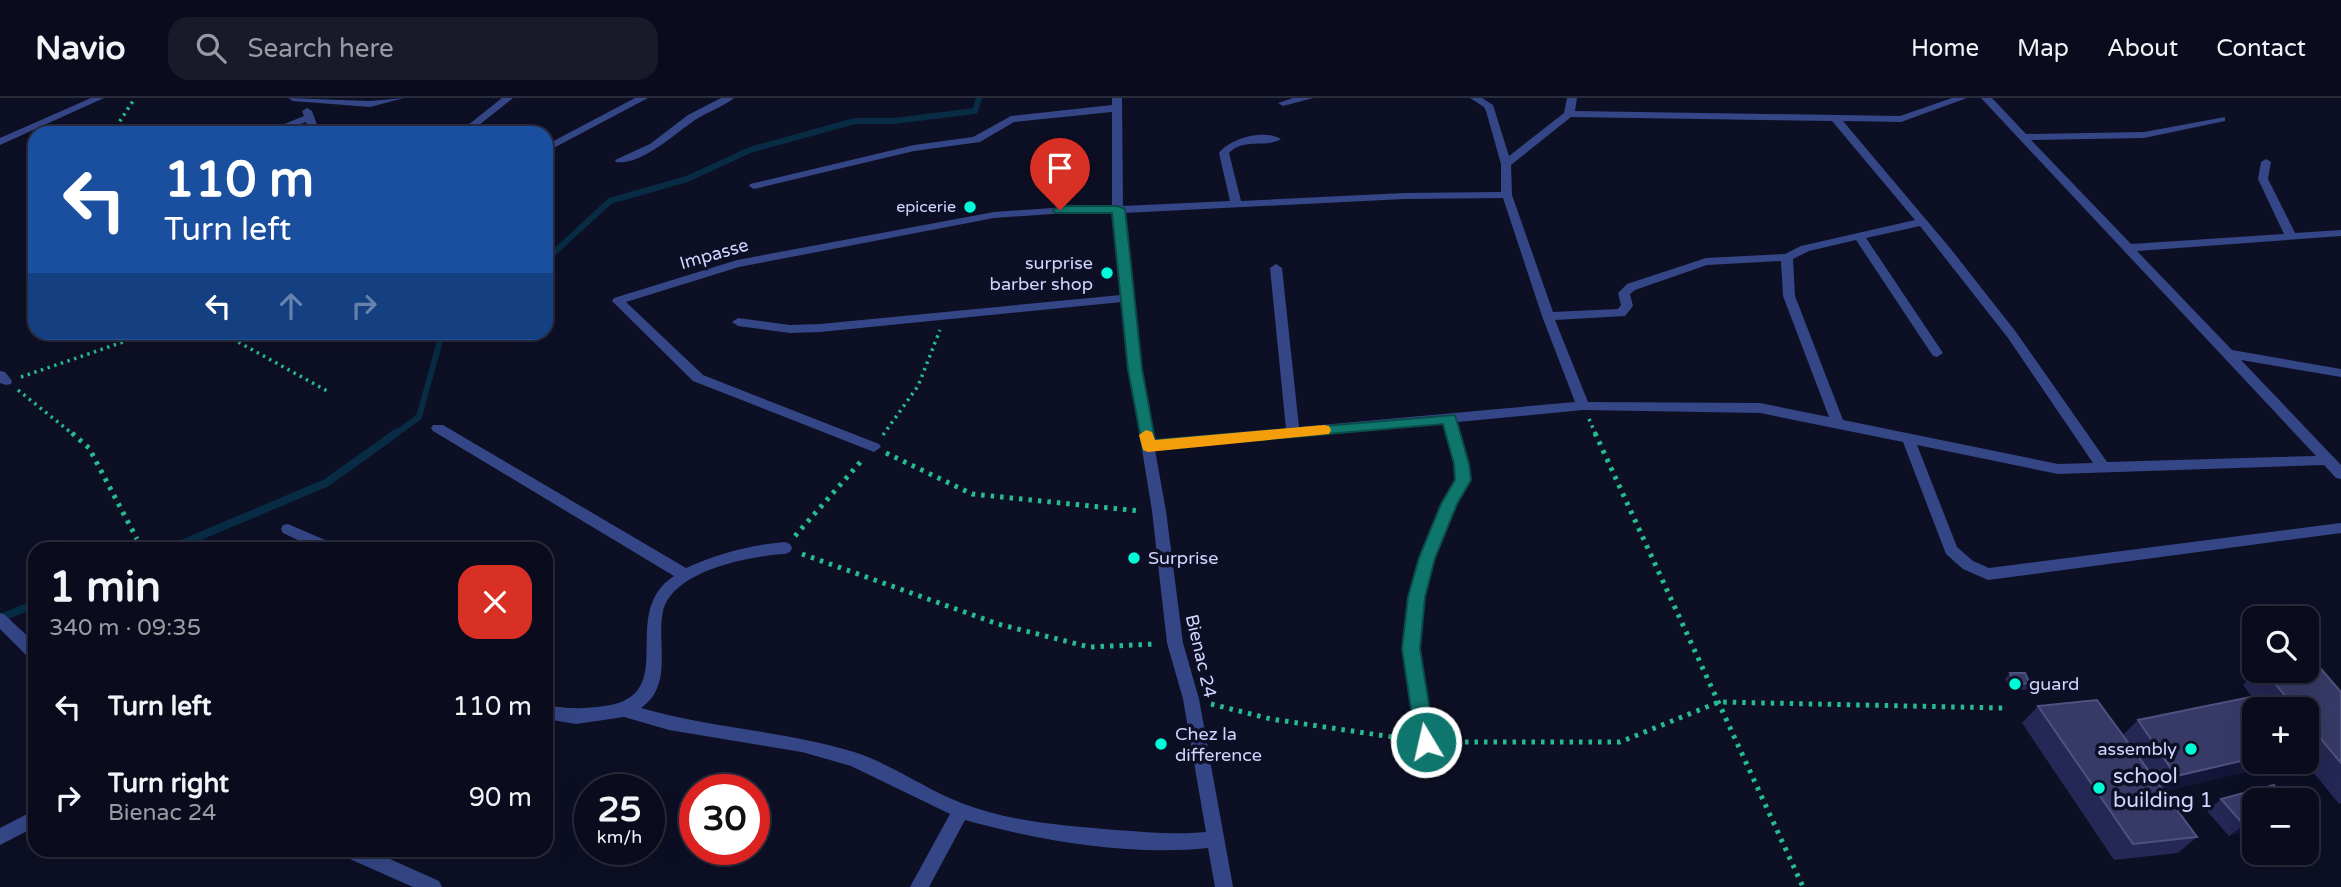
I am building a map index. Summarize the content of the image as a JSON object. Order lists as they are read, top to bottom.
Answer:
{
  "streets": {
    "street": ["Impasse", "Bienac 24"]
  },
  "crossings": [
    ["Impasse", "Bienac 24"]
  ],
  "places": [
    "epicerie",
    "surprise barber shop",
    "Surprise",
    "guard",
    "Chez la difference",
    "assembly",
    "school building 1"
  ],
  "page": {
    "header": "Navio",
    "search": "Search here",
    "nav": [
      "Home",
      "Map",
      "About",
      "Contact"
    ],
    "turn": ["110 m", "Turn left"],
    "heading": ["1 min", "340 m · 09:35"],
    "map_buttons": ["+", "−"],
    "list": [
      {
        "name": "Turn left",
        "value": "110 m"
      },
      {
        "name": "Turn right",
        "note": "Bienac 24",
        "value": "90 m"
      }
    ],
    "speed": "25 km/h",
    "limit": "30"
  }
}
